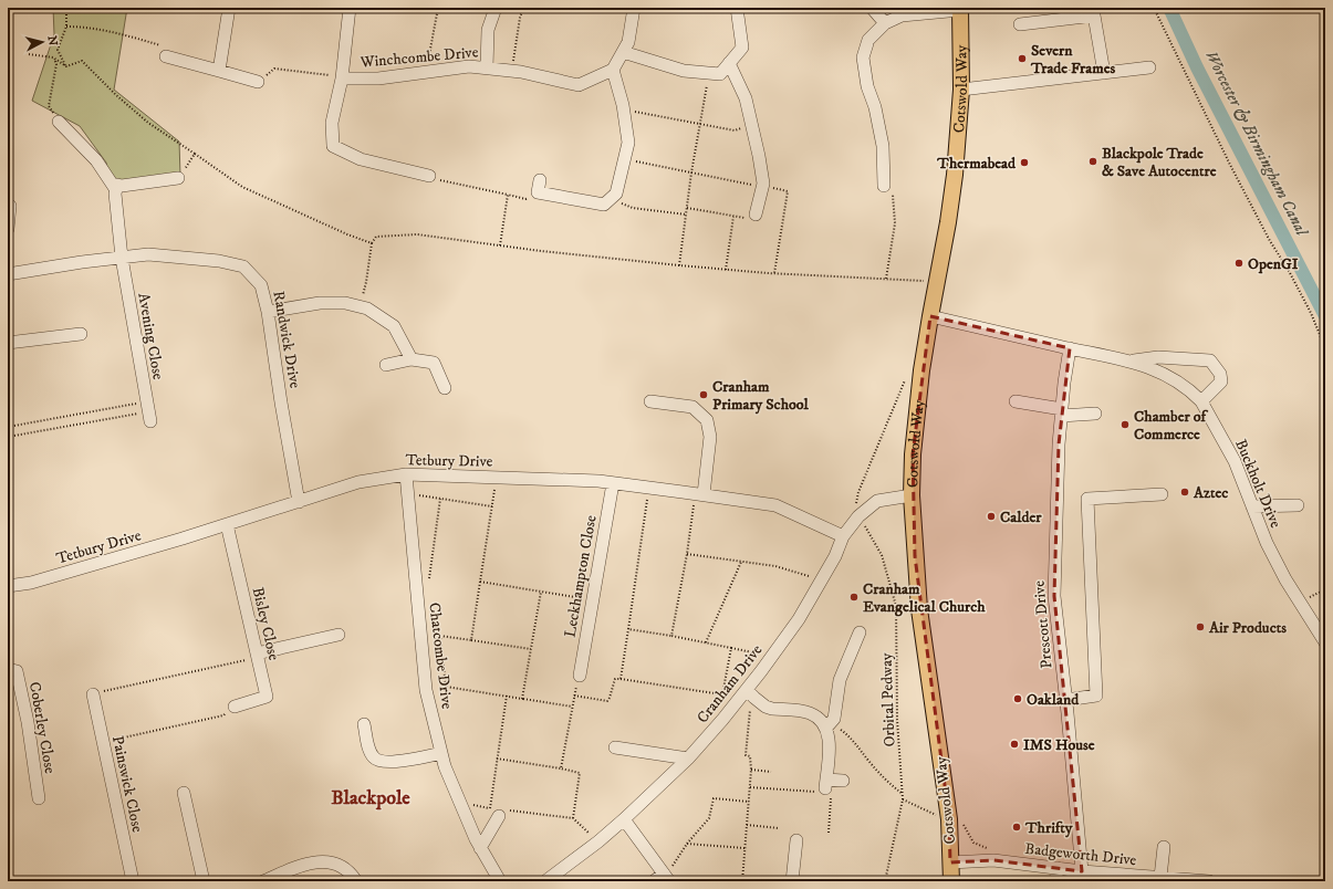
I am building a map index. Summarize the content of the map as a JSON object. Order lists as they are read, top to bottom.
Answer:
{
  "streets": {
    "main road": ["Cotswold Way"],
    "street": [
      "Winchcombe Drive",
      "Avening Close",
      "Randwick Drive",
      "Tetbury Drive",
      "Buckholt Drive",
      "Leckhampton Close",
      "Bisley Close",
      "Prescott Drive",
      "Chatcombe Drive",
      "Cranham Drive",
      "Coberley Close",
      "Painswick Close",
      "Badgeworth Drive"
    ],
    "path": ["Orbital Pedway"]
  },
  "crossings": [
    ["Cotswold Way", "Buckholt Drive"],
    ["Cotswold Way", "Cranham Drive"],
    ["Cotswold Way", "Badgeworth Drive"],
    ["Avening Close", "Randwick Drive"],
    ["Randwick Drive", "Tetbury Drive"],
    ["Tetbury Drive", "Leckhampton Close"],
    ["Tetbury Drive", "Bisley Close"],
    ["Tetbury Drive", "Chatcombe Drive"],
    ["Tetbury Drive", "Cranham Drive"],
    ["Buckholt Drive", "Prescott Drive"],
    ["Prescott Drive", "Badgeworth Drive"]
  ],
  "districts": ["Blackpole"],
  "water": ["Worcester & Birmingham Canal"],
  "places": [
    "Severn Trade Frames",
    "Blackpole Trade & Save Autocentre",
    "Thermabead",
    "OpenGI",
    "Cranham Primary School",
    "Chamber of Commerce",
    "Aztec",
    "Calder",
    "Cranham Evangelical Church",
    "Air Products",
    "Oakland",
    "IMS House",
    "Thrifty"
  ],
  "north": "right"
}
